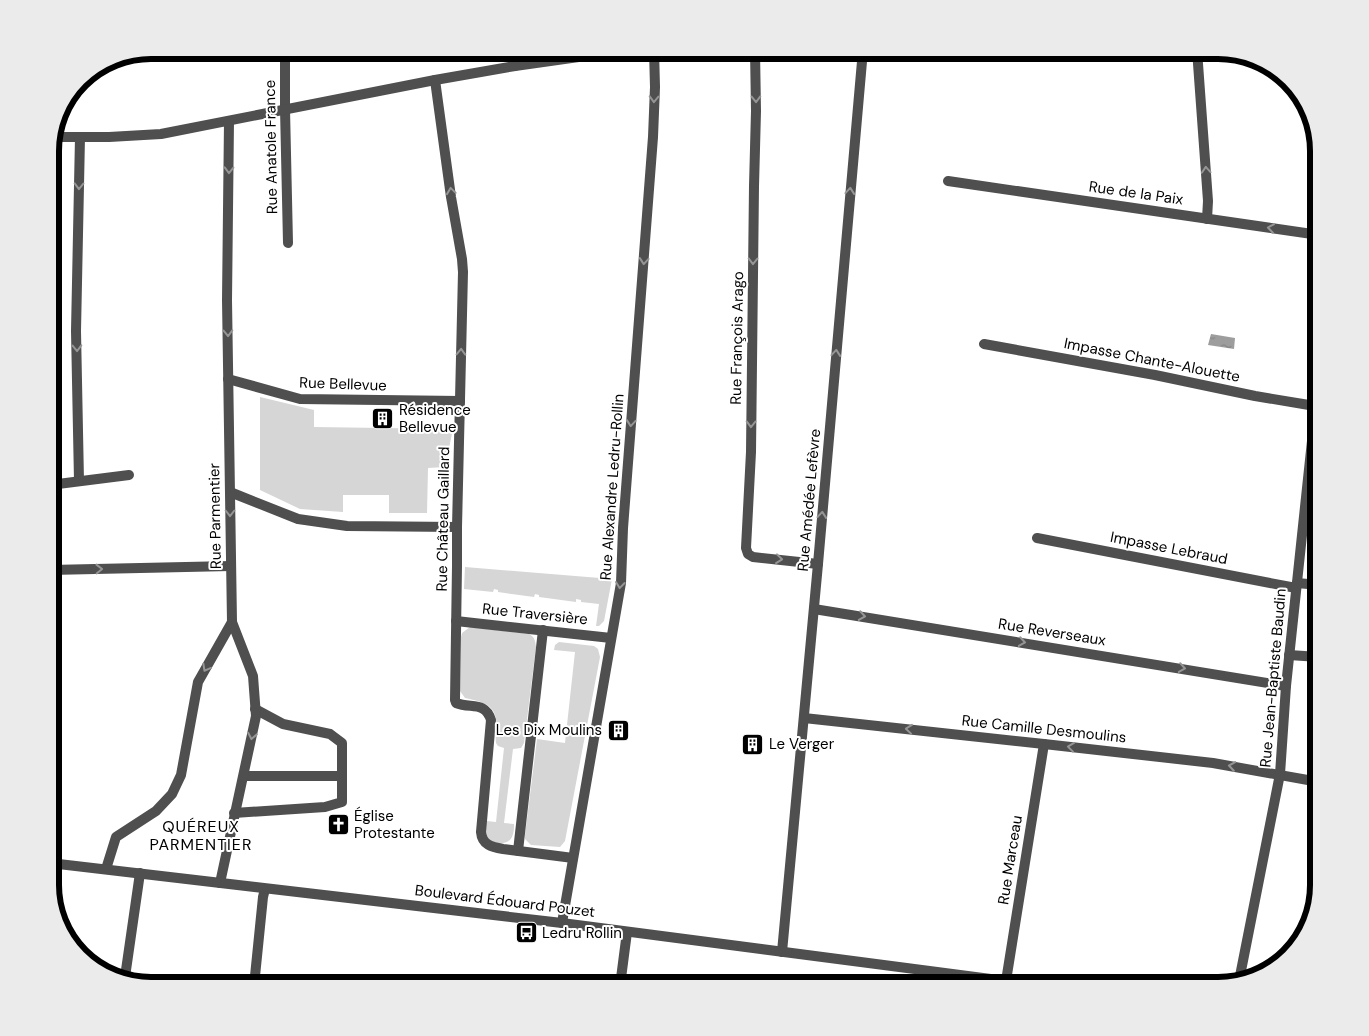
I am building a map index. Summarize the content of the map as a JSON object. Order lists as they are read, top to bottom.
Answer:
{
  "streets": {
    "street": [
      "Rue Anatole France",
      "Rue de la Paix",
      "Rue François Arago",
      "Impasse Chante-Alouette",
      "Rue Bellevue",
      "Rue Alexandre Ledru-Rollin",
      "Rue Amédée Lefèvre",
      "Rue Parmentier",
      "Rue Château Gaillard",
      "Impasse Lebraud",
      "Rue Traversière",
      "Rue Reverseaux",
      "Rue Jean-Baptiste Baudin",
      "Rue Camille Desmoulins",
      "Rue Marceau",
      "Boulevard Édouard Pouzet"
    ]
  },
  "crossings": [
    ["Rue François Arago", "Rue Amédée Lefèvre"],
    ["Rue Bellevue", "Rue Parmentier"],
    ["Rue Bellevue", "Rue Château Gaillard"],
    ["Rue Alexandre Ledru-Rollin", "Rue Château Gaillard"],
    ["Rue Alexandre Ledru-Rollin", "Rue Traversière"],
    ["Rue Alexandre Ledru-Rollin", "Boulevard Édouard Pouzet"],
    ["Rue Amédée Lefèvre", "Rue Reverseaux"],
    ["Rue Amédée Lefèvre", "Rue Camille Desmoulins"],
    ["Rue Amédée Lefèvre", "Boulevard Édouard Pouzet"],
    ["Rue Château Gaillard", "Rue Traversière"],
    ["Impasse Lebraud", "Rue Jean-Baptiste Baudin"],
    ["Rue Reverseaux", "Rue Jean-Baptiste Baudin"],
    ["Rue Jean-Baptiste Baudin", "Rue Camille Desmoulins"],
    ["Rue Camille Desmoulins", "Rue Marceau"]
  ],
  "one_way": [
    "Rue François Arago",
    "Rue Alexandre Ledru-Rollin",
    "Rue Amédée Lefèvre",
    "Rue Parmentier",
    "Rue Château Gaillard",
    "Rue Reverseaux",
    "Rue Camille Desmoulins"
  ],
  "districts": ["QUÉREUX PARMENTIER"],
  "places": {
    "building": ["Résidence Bellevue", "Les Dix Moulins", "Le Verger"],
    "church": ["Église Protestante"],
    "bus stop": ["Ledru Rollin"]
  }
}
